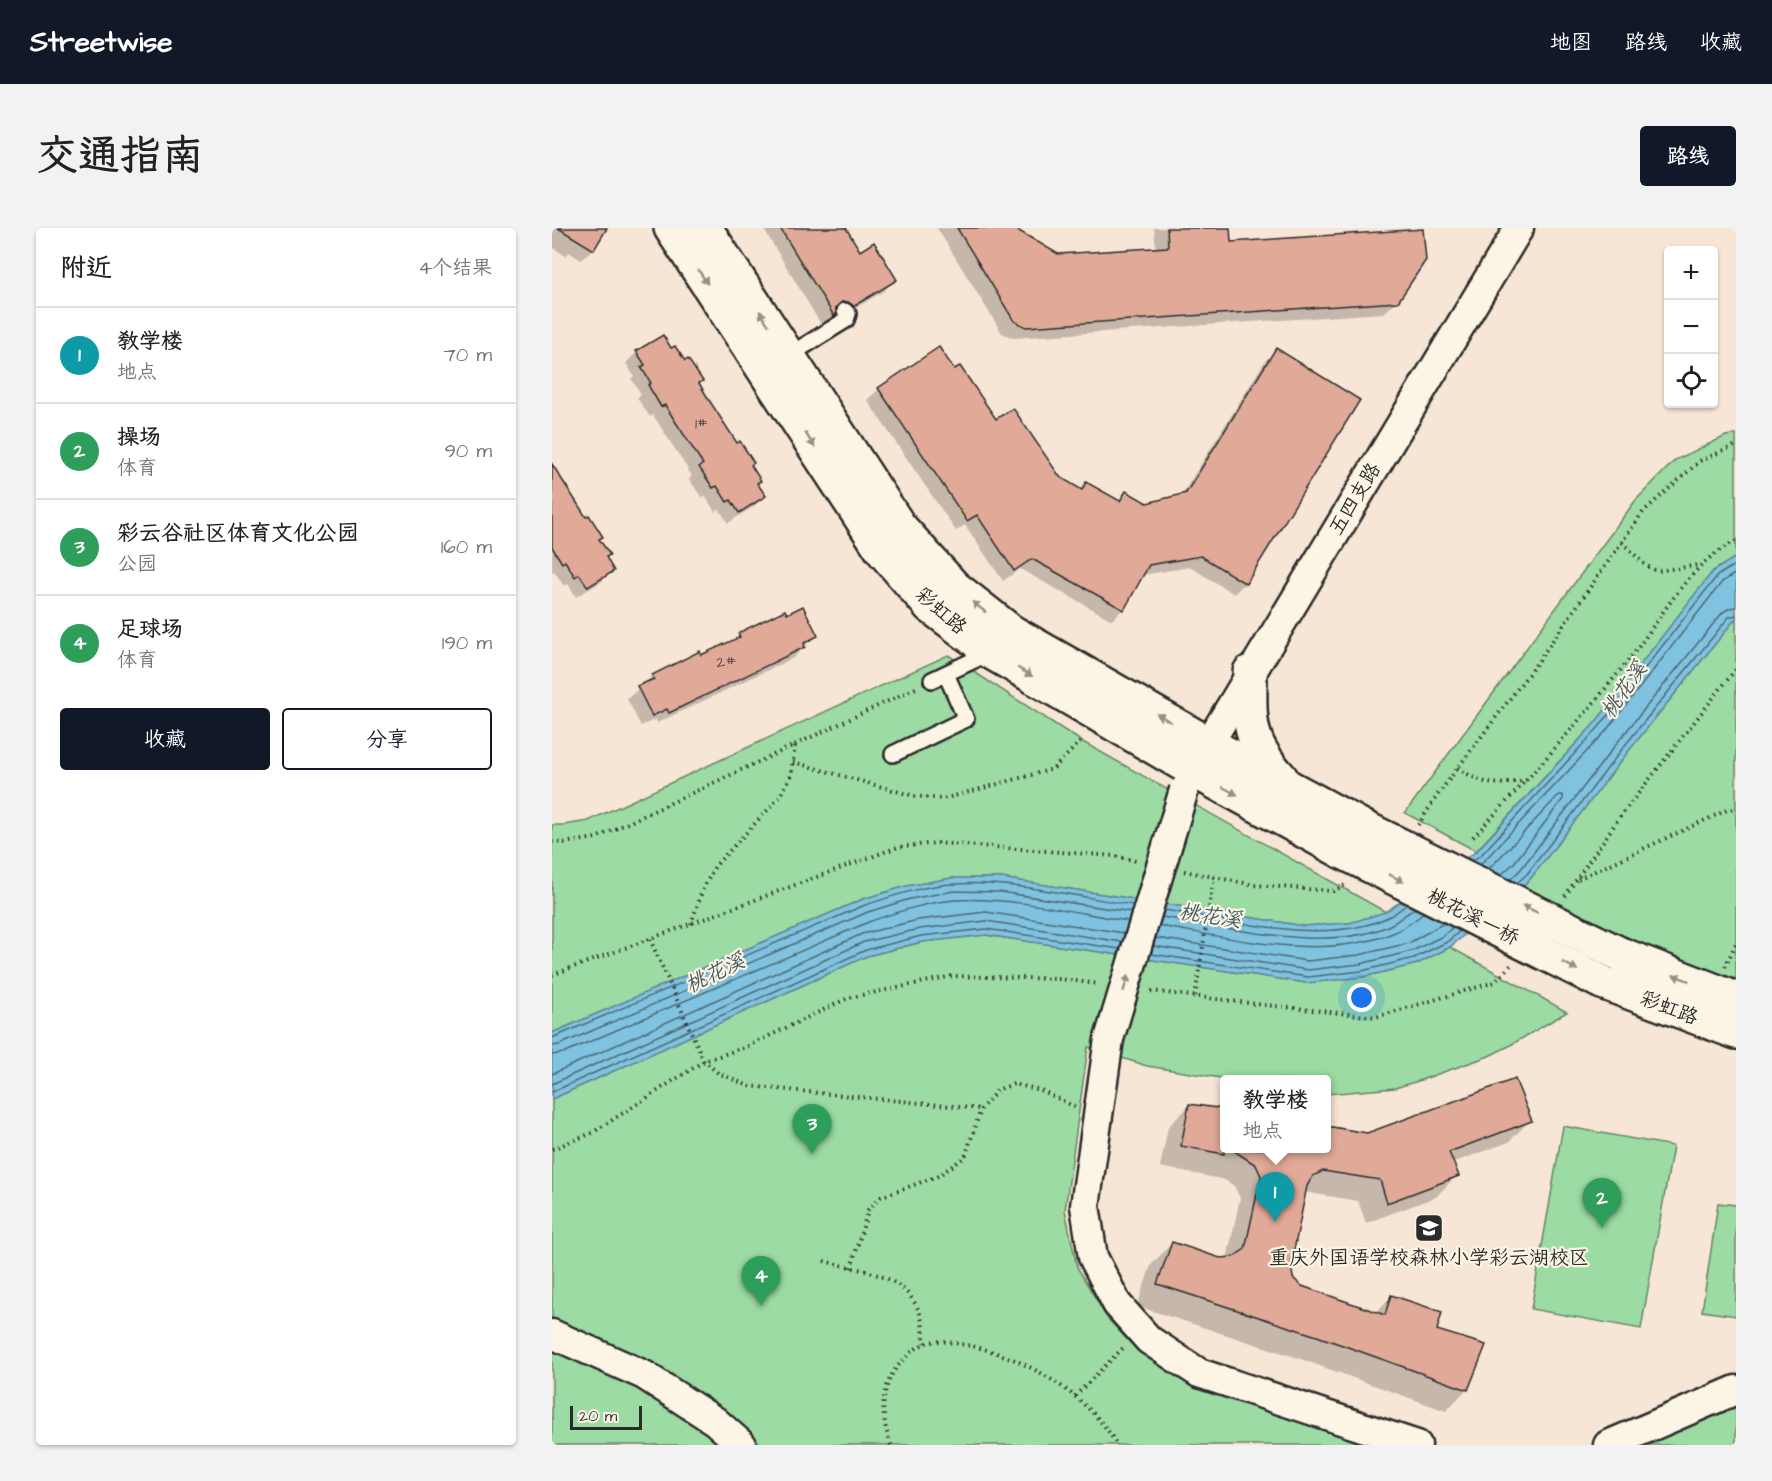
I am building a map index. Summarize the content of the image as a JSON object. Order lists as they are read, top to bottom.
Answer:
{
  "streets": {
    "main road": ["彩虹路", "桃花溪一桥"],
    "street": ["五四支路"]
  },
  "crossings": [
    ["五四支路", "彩虹路"],
    ["彩虹路", "桃花溪一桥"]
  ],
  "water": ["桃花溪"],
  "places": {
    "school or university": ["重庆外国语学校森林小学彩云湖校区"]
  },
  "house_numbers": ["1#", "2#"],
  "scale_bar": "20 m",
  "page": {
    "header": "Streetwise",
    "nav": ["地图", "路线", "收藏"],
    "title": "交通指南",
    "buttons": [
      "路线",
      ["收藏", "分享"]
    ],
    "heading": ["附近", "4个结果"],
    "map_buttons": ["+", "−"],
    "list": [
      {
        "mark": "1",
        "name": "教学楼",
        "note": "地点",
        "value": "70 m"
      },
      {
        "mark": "2",
        "name": "操场",
        "note": "体育",
        "value": "90 m"
      },
      {
        "mark": "3",
        "name": "彩云谷社区体育文化公园",
        "note": "公园",
        "value": "160 m"
      },
      {
        "mark": "4",
        "name": "足球场",
        "note": "体育",
        "value": "190 m"
      }
    ],
    "popup": ["教学楼", "地点"],
    "pins": [
      "3",
      "1",
      "2",
      "4"
    ],
    "scale": "20 m"
  }
}
